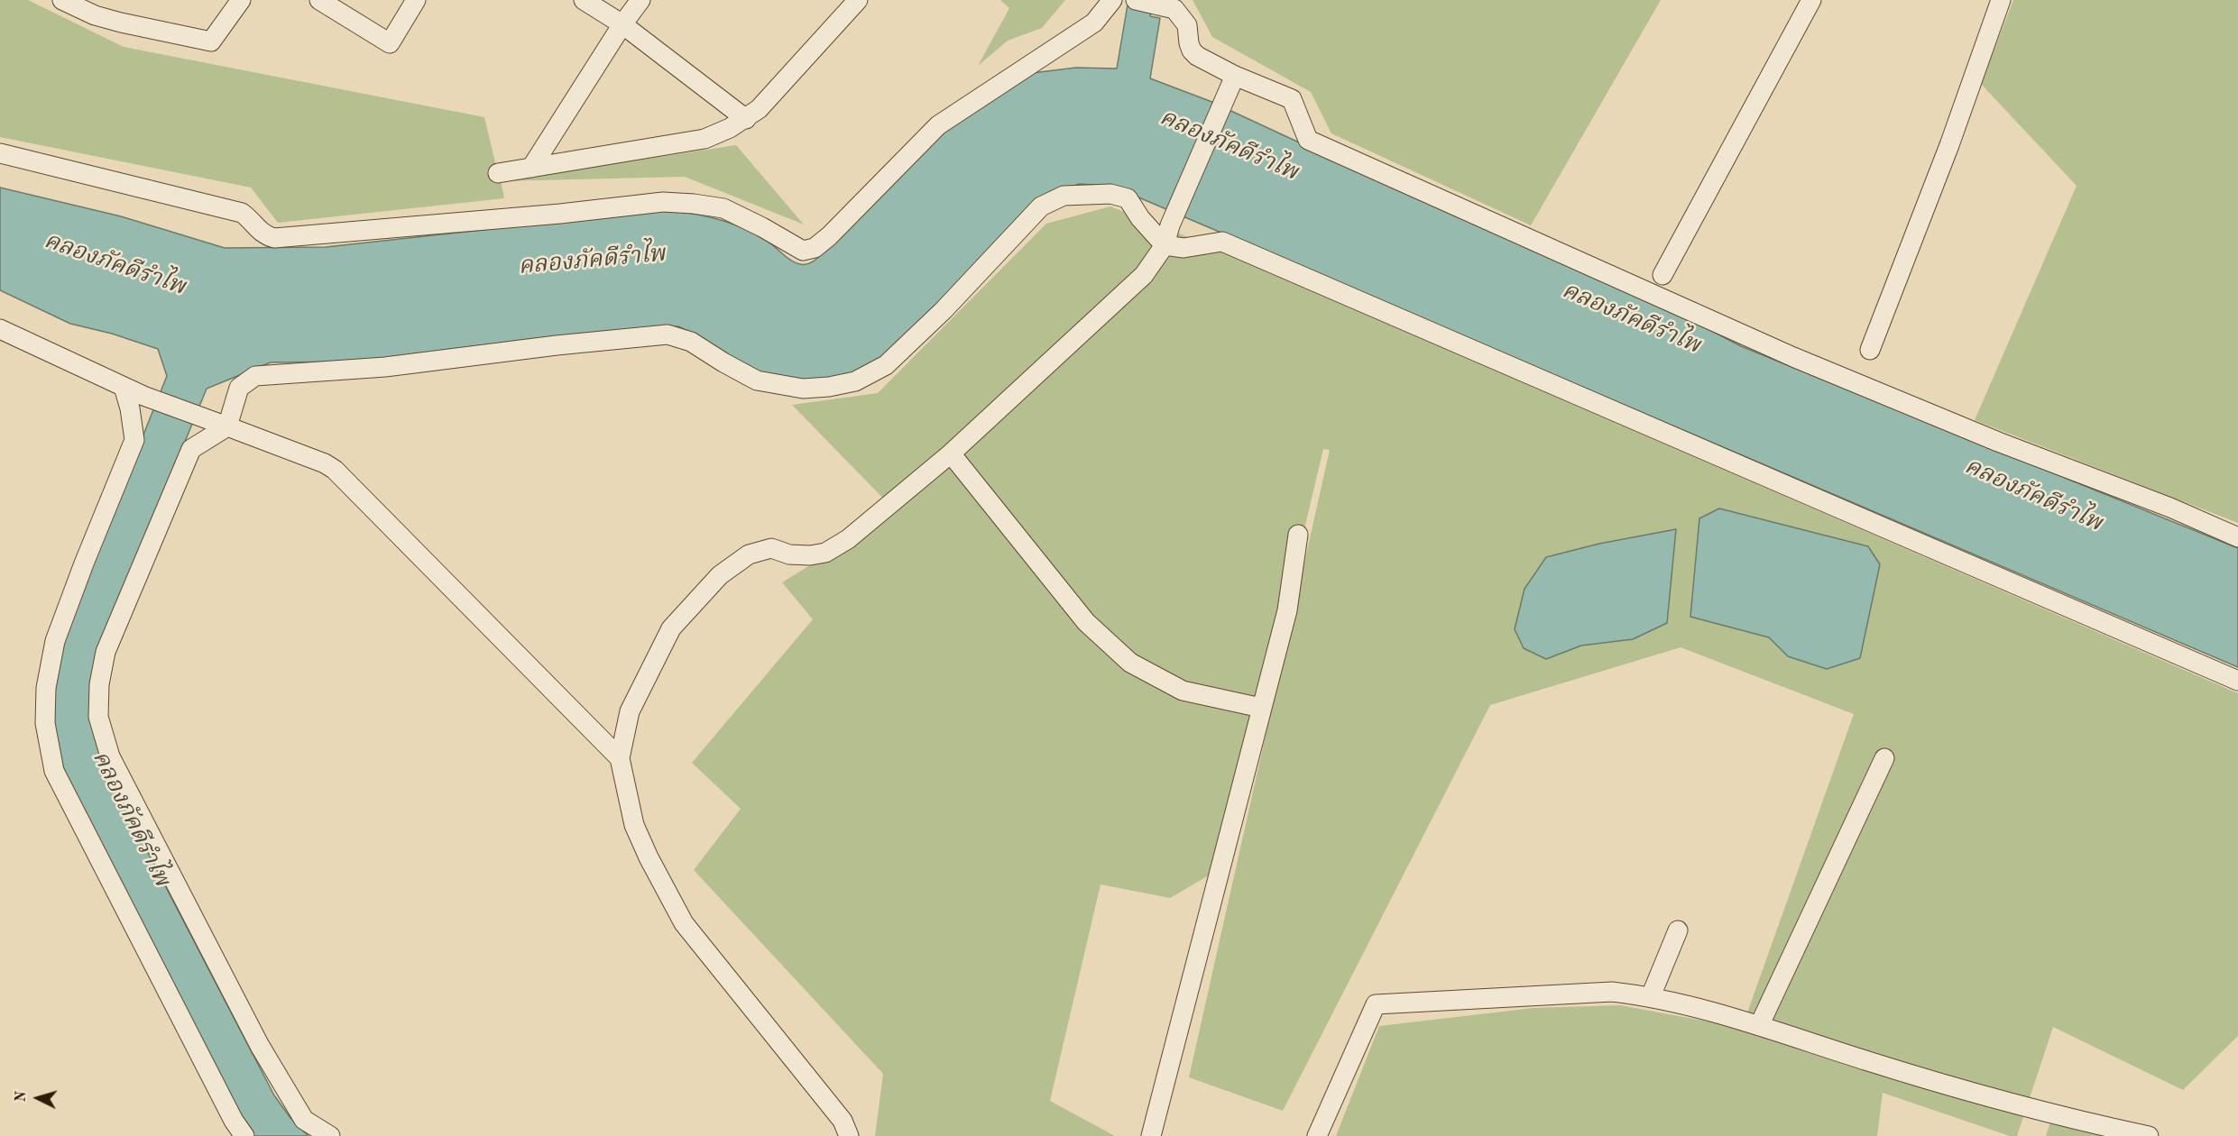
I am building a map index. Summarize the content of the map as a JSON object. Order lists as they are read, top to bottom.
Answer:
{
  "water": ["คลองภัคดีรำไพ"],
  "north": "left"
}
